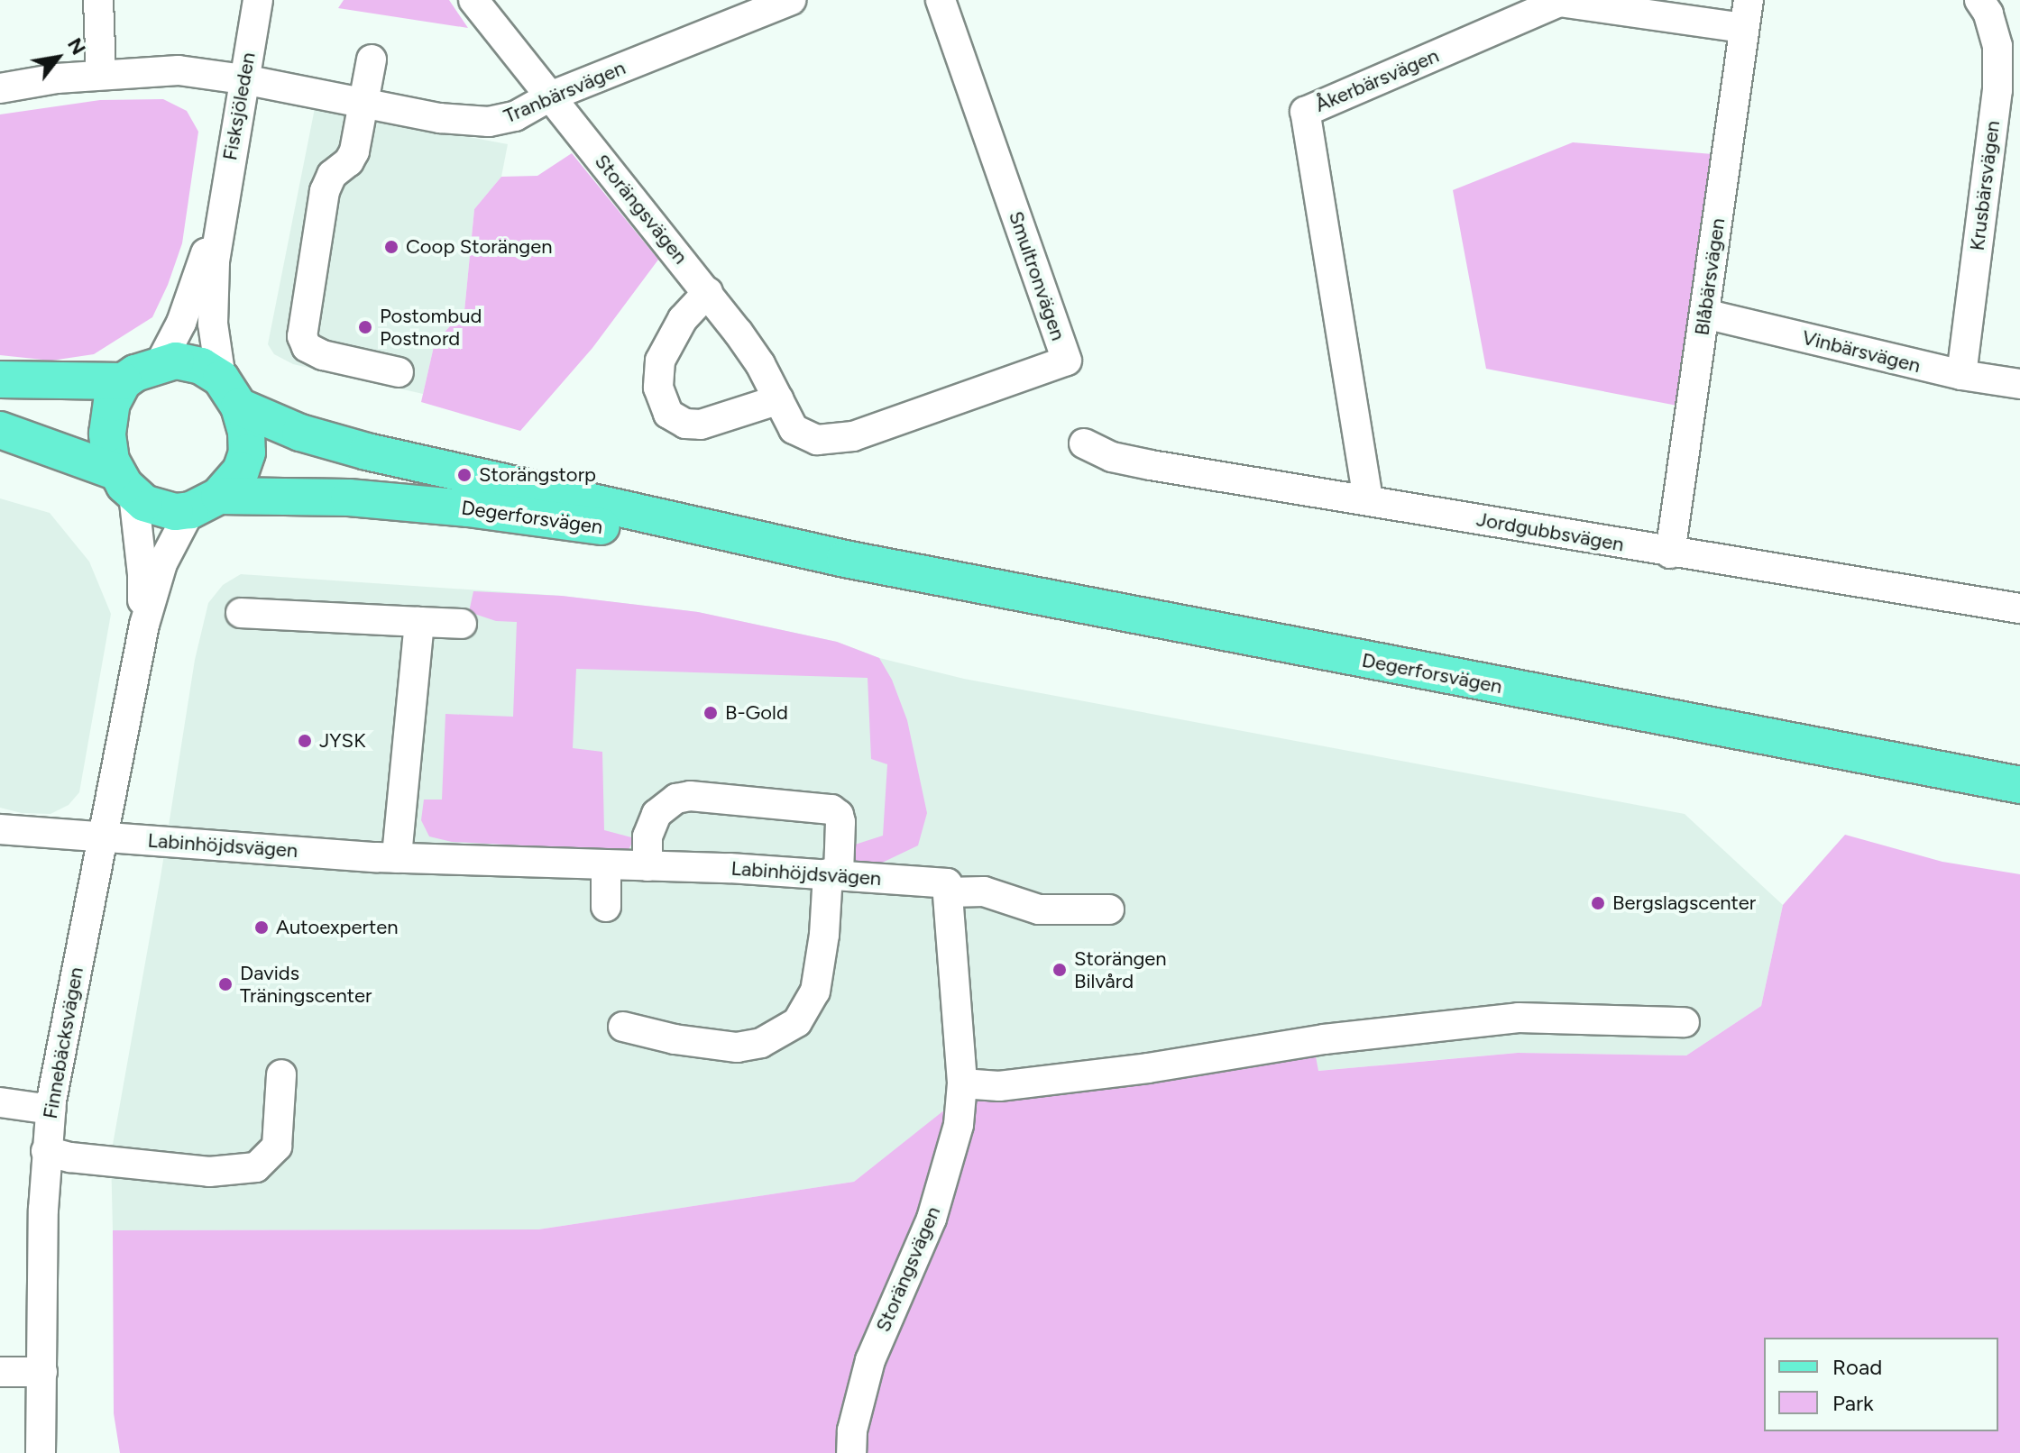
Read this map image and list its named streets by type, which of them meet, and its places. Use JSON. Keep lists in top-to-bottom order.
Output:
{
  "streets": {
    "main road": ["Degerforsvägen"],
    "street": [
      "Åkerbärsvägen",
      "Tranbärsvägen",
      "Fisksjöleden",
      "Krusbärsvägen",
      "Storängsvägen",
      "Smultronvägen",
      "Blåbärsvägen",
      "Vinbärsvägen",
      "Jordgubbsvägen",
      "Labinhöjdsvägen",
      "Finnebäcksvägen"
    ]
  },
  "crossings": [
    ["Åkerbärsvägen", "Blåbärsvägen"],
    ["Åkerbärsvägen", "Jordgubbsvägen"],
    ["Tranbärsvägen", "Fisksjöleden"],
    ["Tranbärsvägen", "Storängsvägen"],
    ["Fisksjöleden", "Degerforsvägen"],
    ["Fisksjöleden", "Finnebäcksvägen"],
    ["Krusbärsvägen", "Vinbärsvägen"],
    ["Storängsvägen", "Smultronvägen"],
    ["Blåbärsvägen", "Vinbärsvägen"],
    ["Blåbärsvägen", "Jordgubbsvägen"],
    ["Degerforsvägen", "Finnebäcksvägen"],
    ["Labinhöjdsvägen", "Finnebäcksvägen"]
  ],
  "places": [
    "Coop Storängen",
    "Postombud Postnord",
    "Storängstorp",
    "B-Gold",
    "JYSK",
    "Bergslagscenter",
    "Autoexperten",
    "Storängen Bilvård",
    "Davids Träningscenter"
  ],
  "legend": ["Road", "Park"],
  "north": "top right"
}
